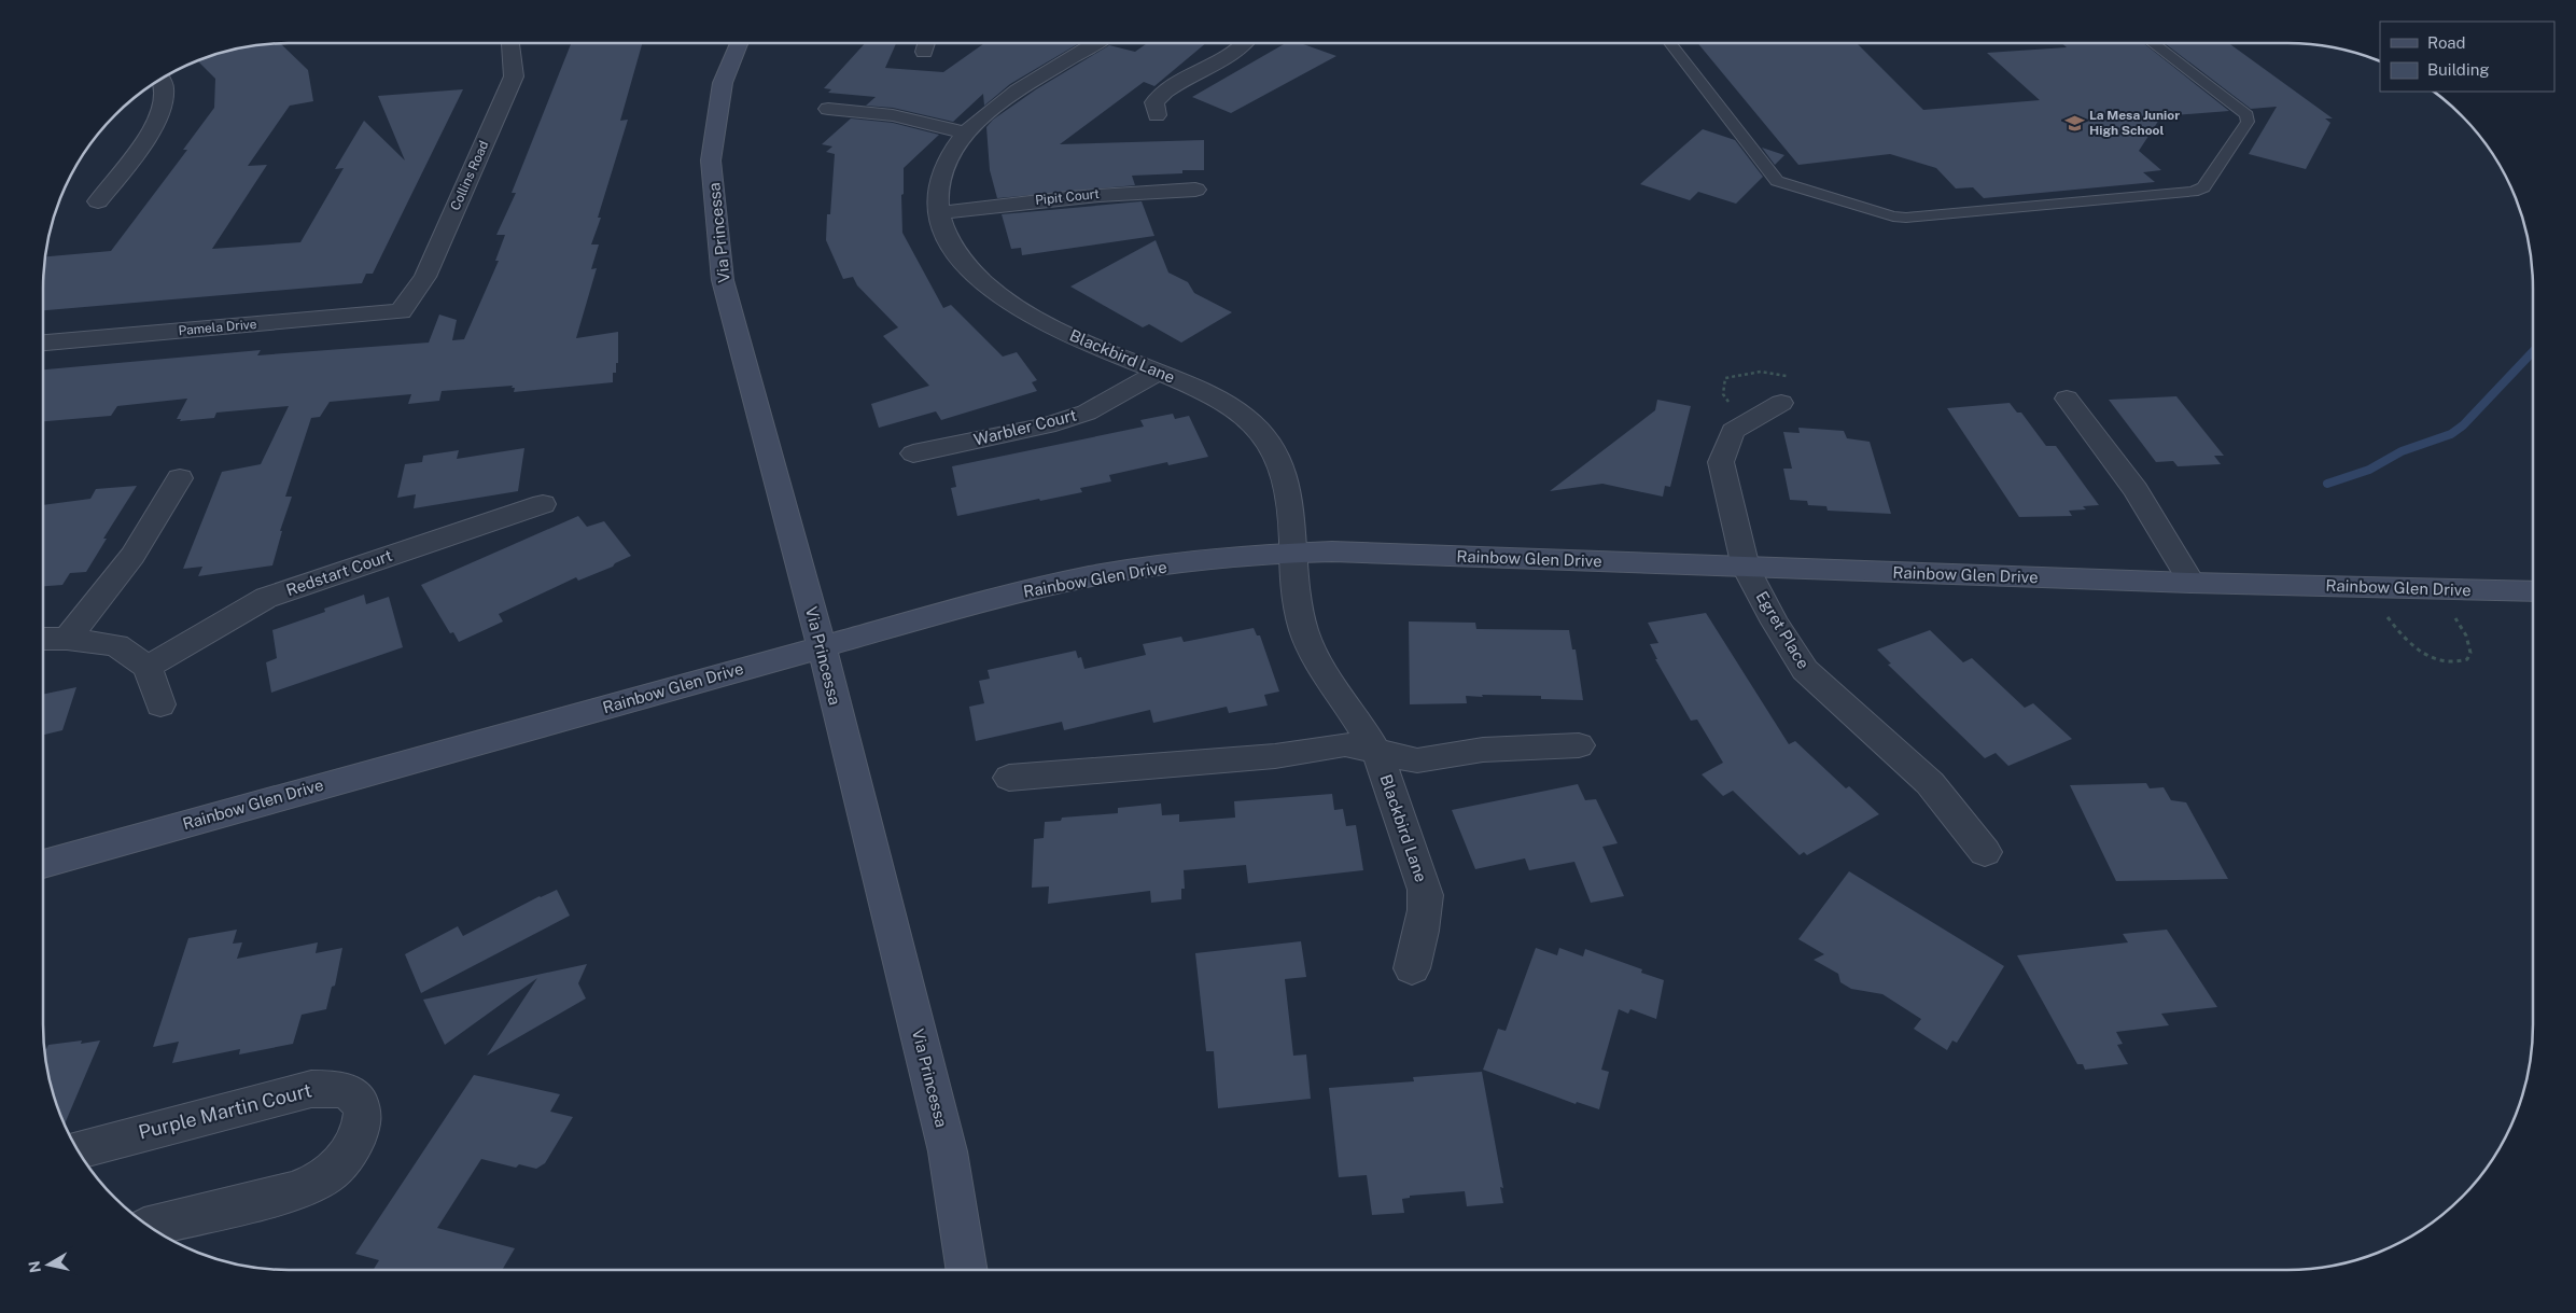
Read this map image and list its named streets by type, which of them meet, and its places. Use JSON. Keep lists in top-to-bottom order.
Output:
{
  "streets": {
    "street": [
      "Collins Road",
      "Pipit Court",
      "Via Princessa",
      "Pamela Drive",
      "Blackbird Lane",
      "Warbler Court",
      "Rainbow Glen Drive",
      "Redstart Court",
      "Egret Place",
      "Purple Martin Court"
    ]
  },
  "crossings": [
    ["Collins Road", "Pamela Drive"],
    ["Pipit Court", "Blackbird Lane"],
    ["Via Princessa", "Rainbow Glen Drive"],
    ["Blackbird Lane", "Warbler Court"],
    ["Blackbird Lane", "Rainbow Glen Drive"],
    ["Rainbow Glen Drive", "Egret Place"]
  ],
  "places": {
    "school or university": ["La Mesa Junior High School"]
  },
  "legend": ["Road", "Building"],
  "north": "left"
}
